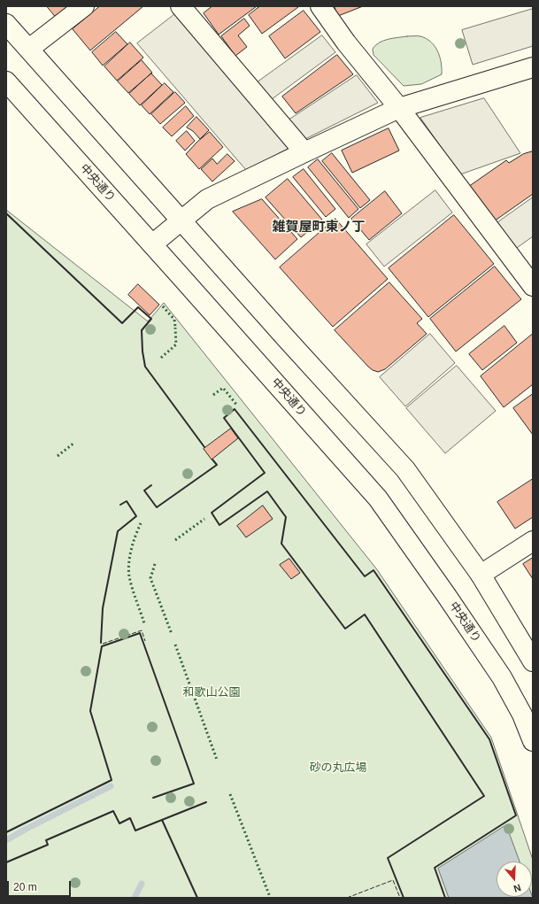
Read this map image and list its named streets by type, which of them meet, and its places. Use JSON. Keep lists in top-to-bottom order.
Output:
{
  "streets": {
    "main road": ["中央通り"]
  },
  "districts": ["雑賀屋町東ノ丁"],
  "parks": ["和歌山公園", "砂の丸広場"],
  "scale_bar": "20 m",
  "north": "bottom"
}
